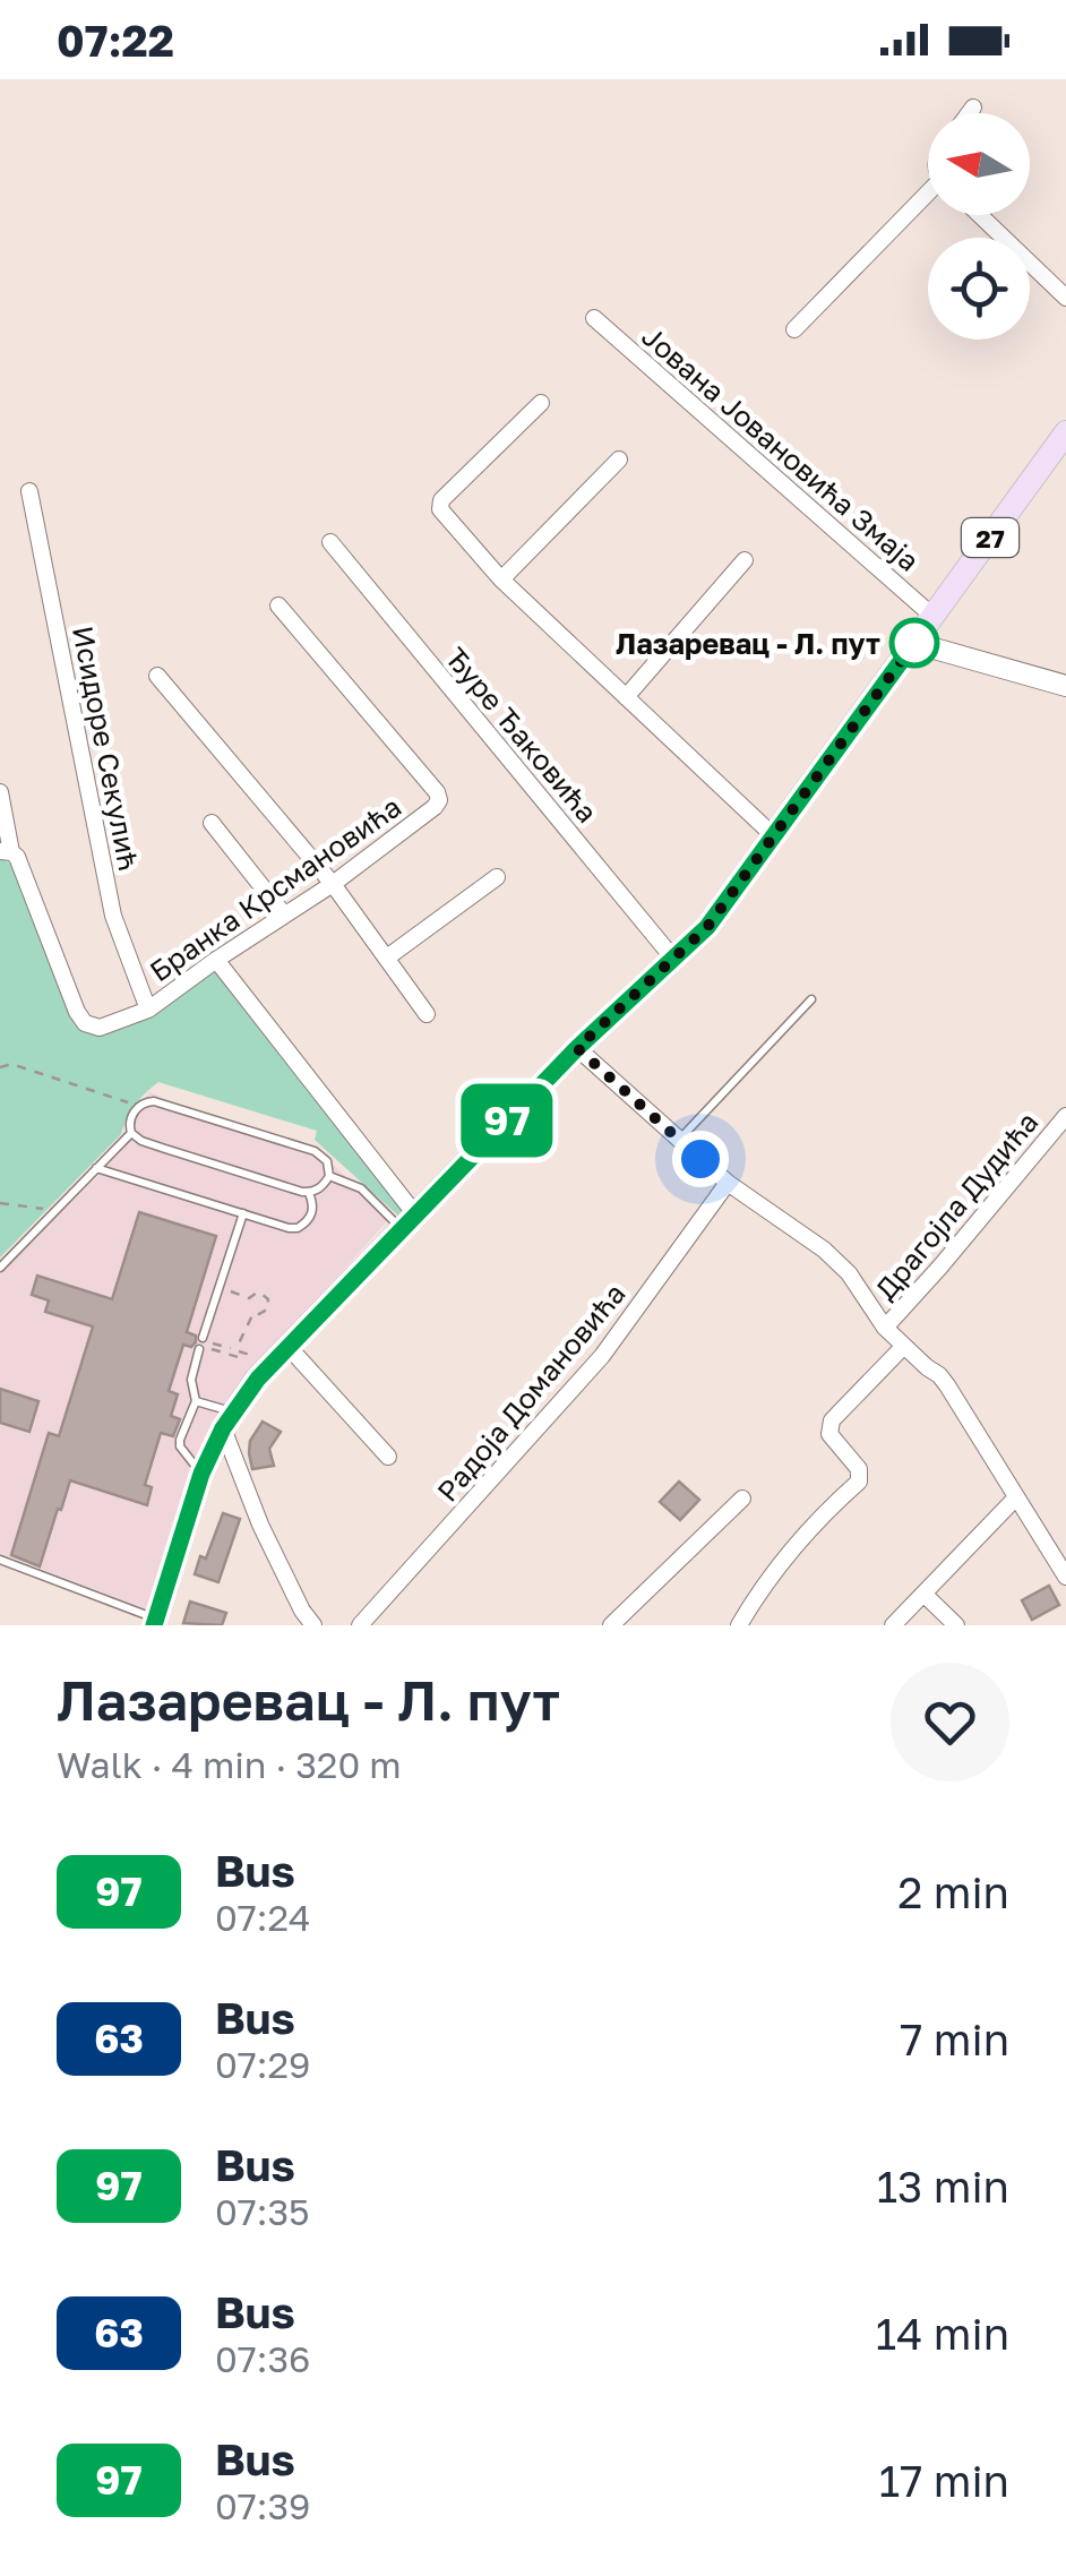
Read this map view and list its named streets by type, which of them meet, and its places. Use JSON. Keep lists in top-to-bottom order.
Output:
{
  "streets": {
    "main road": ["27"],
    "street": [
      "Јована Јовановића Змаја",
      "Ђуре Ђаковића",
      "Исидоре Секулић",
      "Бранка Крсмановића",
      "Драгојла Дудића",
      "Радоја Домановића"
    ]
  },
  "crossings": [
    ["Јована Јовановића Змаја", "27"],
    ["27", "Ђуре Ђаковића"],
    ["Исидоре Секулић", "Бранка Крсмановића"]
  ],
  "places": ["Лазаревац - Л. пут"],
  "lines": ["bus line 97"],
  "north": "left",
  "page": {
    "status": "07:22",
    "on_map": "97",
    "heading": ["Лазаревац - Л. пут", "Walk · 4 min · 320 m"],
    "list": [
      {
        "mark": "97",
        "name": "Bus",
        "note": "07:24",
        "value": "2 min"
      },
      {
        "mark": "63",
        "name": "Bus",
        "note": "07:29",
        "value": "7 min"
      },
      {
        "mark": "97",
        "name": "Bus",
        "note": "07:35",
        "value": "13 min"
      },
      {
        "mark": "63",
        "name": "Bus",
        "note": "07:36",
        "value": "14 min"
      },
      {
        "mark": "97",
        "name": "Bus",
        "note": "07:39",
        "value": "17 min"
      }
    ]
  }
}
